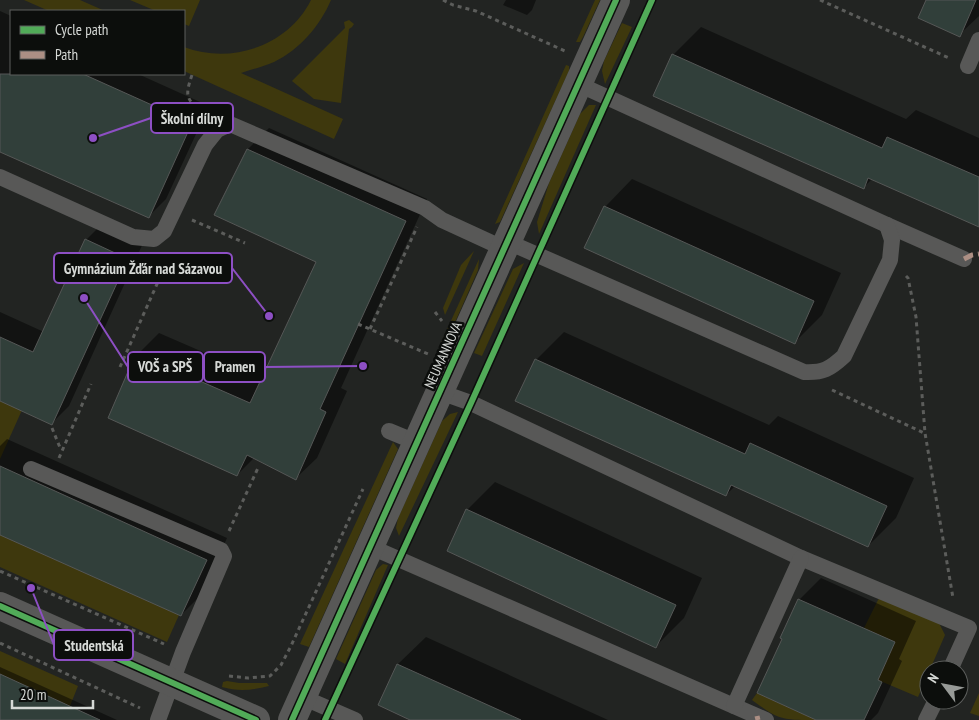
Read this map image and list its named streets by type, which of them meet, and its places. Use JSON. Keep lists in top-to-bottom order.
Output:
{
  "streets": {
    "street": ["NEUMANNOVA"]
  },
  "places": [
    "Školní dílny",
    "VOŠ a SPŠ",
    "Gymnázium Žďár nad Sázavou",
    "Pramen",
    "Studentská"
  ],
  "legend": ["Cycle path", "Path"],
  "scale_bar": "20 m",
  "north": "top left"
}
